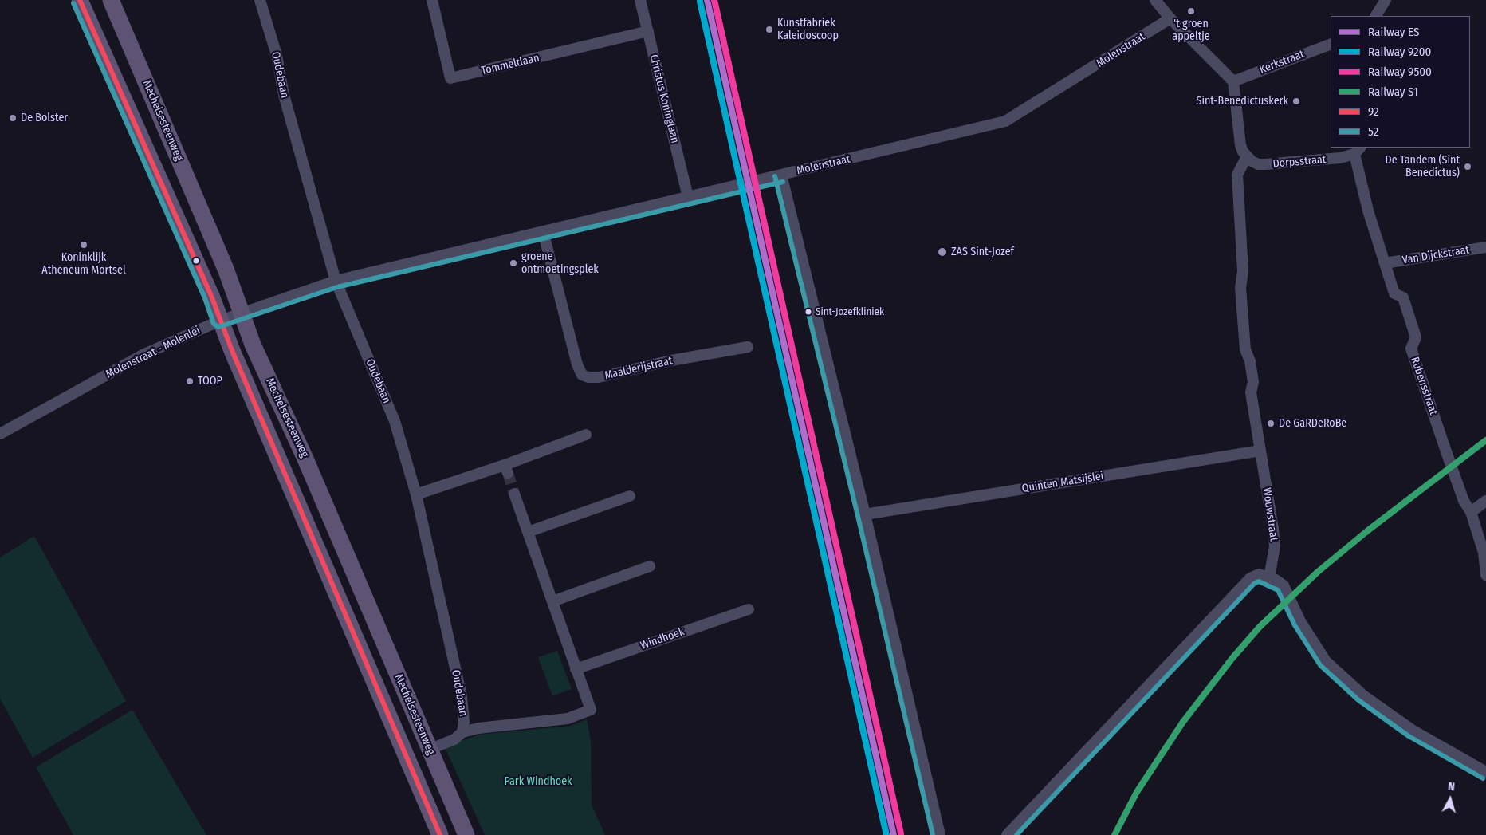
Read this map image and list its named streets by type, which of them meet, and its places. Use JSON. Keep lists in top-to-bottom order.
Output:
{
  "streets": {
    "main road": ["Mechelsesteenweg"],
    "street": [
      "Molenstraat",
      "Kerkstraat",
      "Tommeltlaan",
      "Oudebaan",
      "Christus Koninglaan",
      "Dorpsstraat",
      "Van Dijckstraat",
      "Molenstraat - Molenlei",
      "Maalderijstraat",
      "Rubensstraat",
      "Quinten Matsijslei",
      "Wouwstraat",
      "Windhoek"
    ]
  },
  "crossings": [
    ["Molenstraat", "Oudebaan"],
    ["Molenstraat", "Christus Koninglaan"],
    ["Molenstraat", "Molenstraat - Molenlei"],
    ["Molenstraat", "Maalderijstraat"],
    ["Tommeltlaan", "Christus Koninglaan"],
    ["Oudebaan", "Mechelsesteenweg"],
    ["Oudebaan", "Molenstraat - Molenlei"],
    ["Mechelsesteenweg", "Molenstraat - Molenlei"],
    ["Dorpsstraat", "Rubensstraat"],
    ["Dorpsstraat", "Wouwstraat"],
    ["Van Dijckstraat", "Rubensstraat"],
    ["Quinten Matsijslei", "Wouwstraat"]
  ],
  "parks": ["Park Windhoek"],
  "places": [
    "'t groen appeltje",
    "Kunstfabriek Kaleidoscoop",
    "Sint-Benedictuskerk",
    "De Bolster",
    "De Tandem (Sint Benedictus)",
    "Koninklijk Atheneum Mortsel",
    "ZAS Sint-Jozef",
    "groene ontmoetingsplek",
    "Sint-Jozefkliniek",
    "TOOP",
    "De GaRDeRoBe"
  ],
  "lines": [
    "rail line ES",
    "rail line 9500",
    "transit line 92",
    "rail line 9200",
    "transit line 52",
    "rail line S1"
  ],
  "legend": [
    "Railway ES",
    "Railway 9200",
    "Railway 9500",
    "Railway S1",
    "92",
    "52"
  ],
  "north": "top"
}
